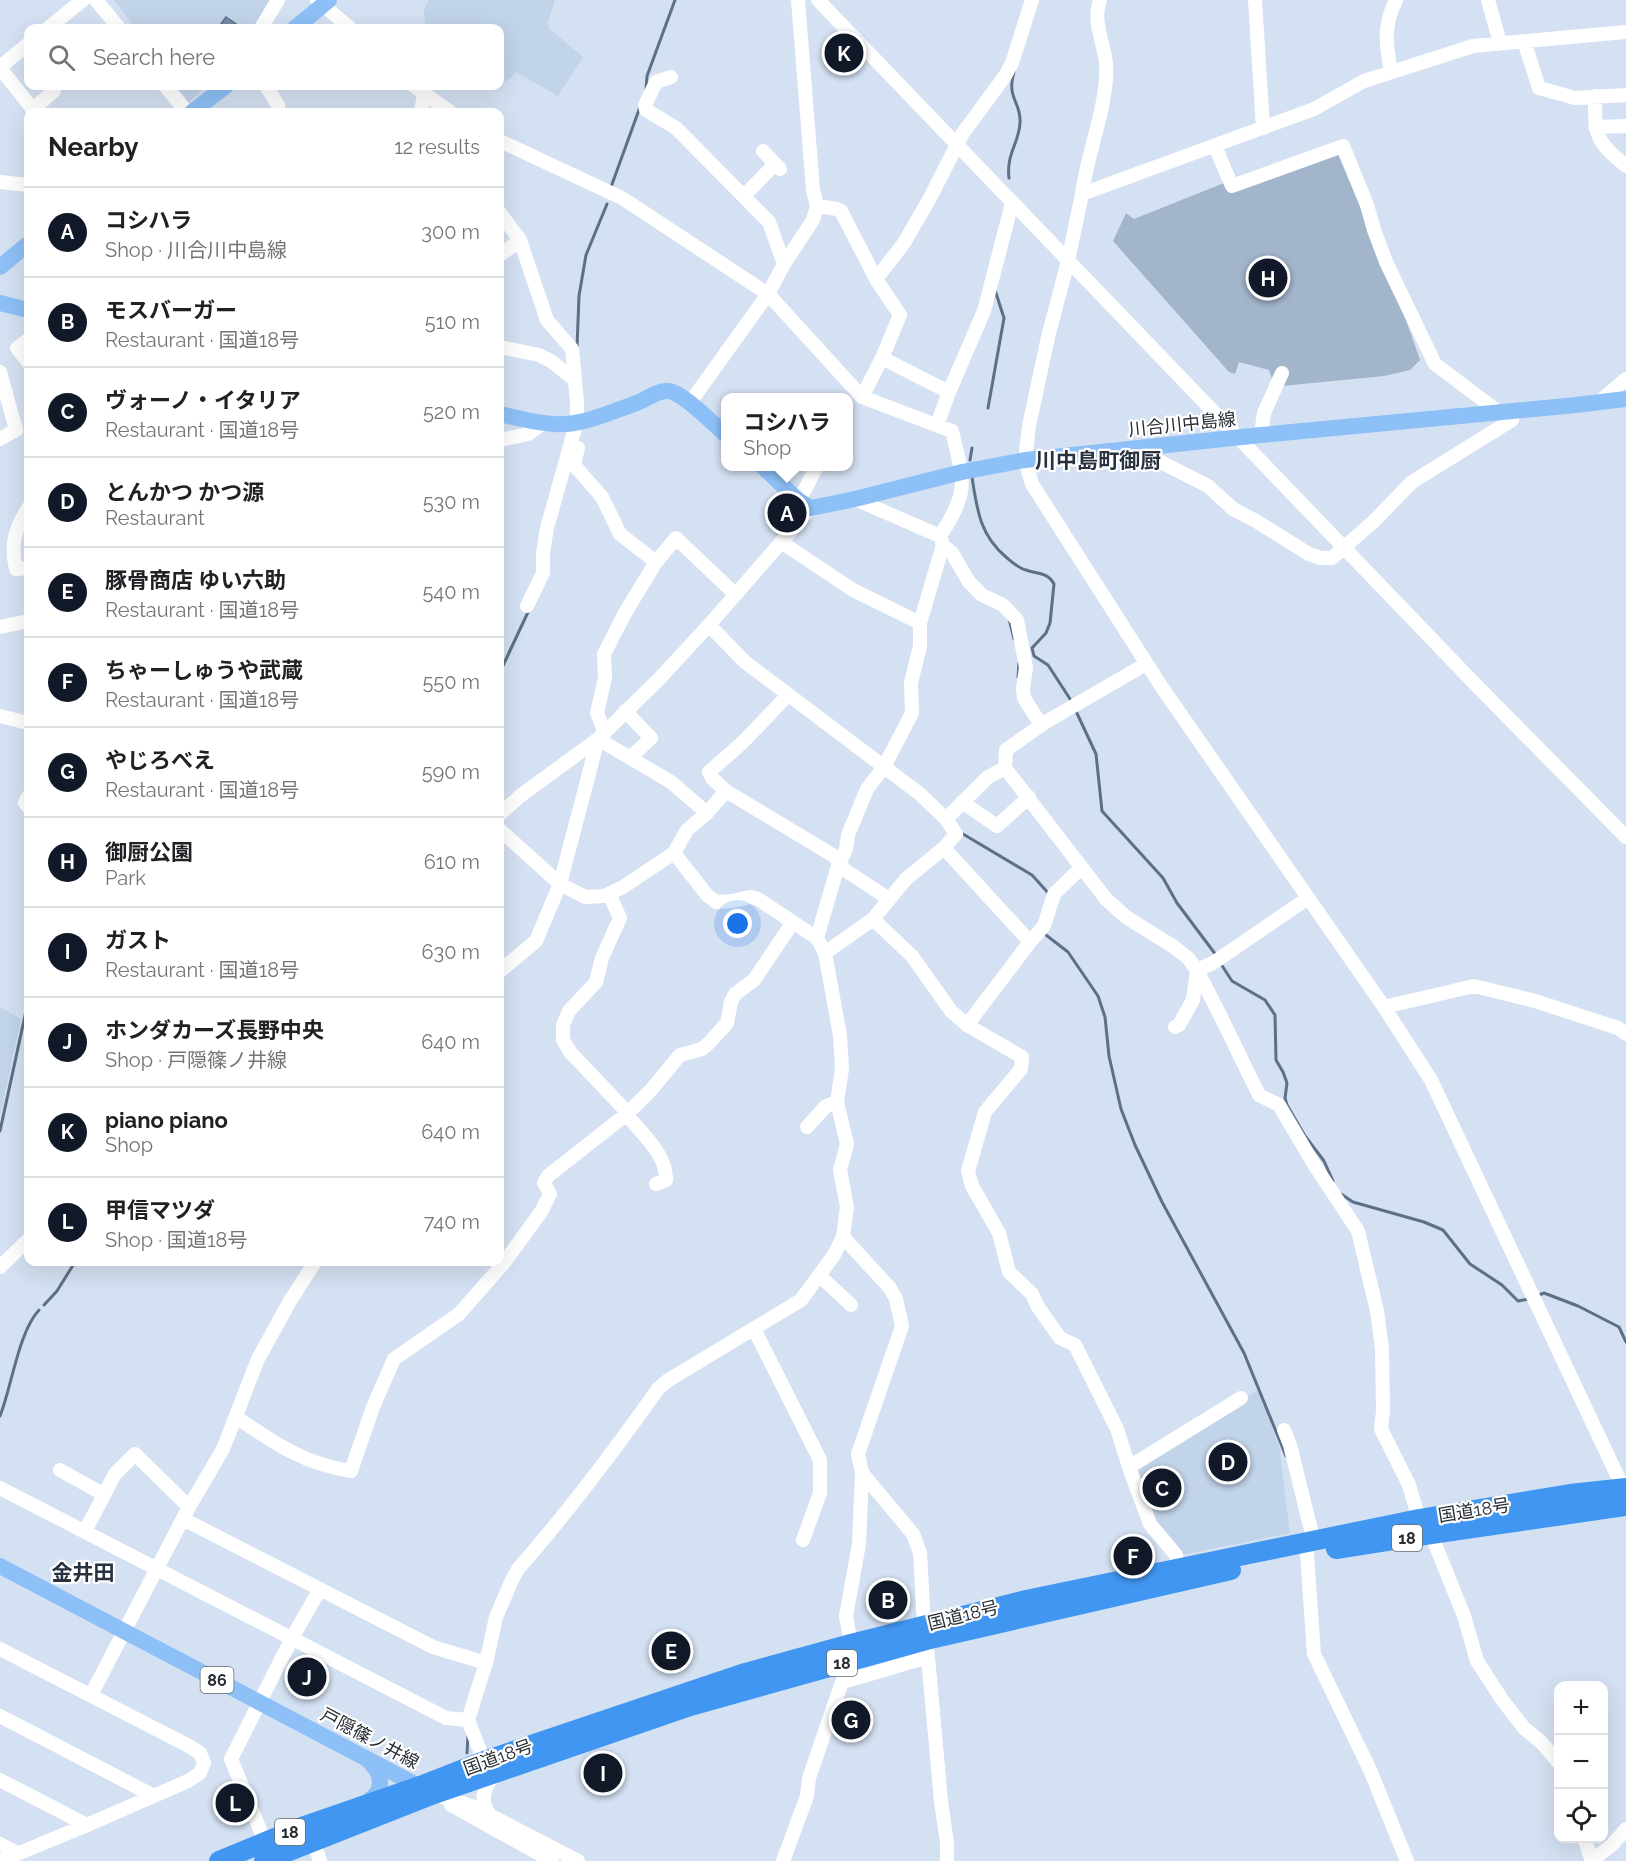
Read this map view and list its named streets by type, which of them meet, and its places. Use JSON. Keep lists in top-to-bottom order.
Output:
{
  "streets": {
    "highway": ["国道18号", "18"],
    "main road": ["川合川中島線", "86", "戸隠篠ノ井線"]
  },
  "crossings": [
    ["国道18号", "戸隠篠ノ井線"]
  ],
  "districts": ["川中島町御厨", "金井田"],
  "page": {
    "search": "Search here",
    "pins": [
      "K",
      "H",
      "A",
      "D",
      "C",
      "F",
      "B",
      "E",
      "J",
      "G",
      "I",
      "L"
    ],
    "heading": ["Nearby", "12 results"],
    "list": [
      {
        "mark": "A",
        "name": "コシハラ",
        "note": "Shop · 川合川中島線",
        "value": "300 m"
      },
      {
        "mark": "B",
        "name": "モスバーガー",
        "note": "Restaurant · 国道18号",
        "value": "510 m"
      },
      {
        "mark": "C",
        "name": "ヴォーノ・イタリア",
        "note": "Restaurant · 国道18号",
        "value": "520 m"
      },
      {
        "mark": "D",
        "name": "とんかつ かつ源",
        "note": "Restaurant",
        "value": "530 m"
      },
      {
        "mark": "E",
        "name": "豚骨商店 ゆい六助",
        "note": "Restaurant · 国道18号",
        "value": "540 m"
      },
      {
        "mark": "F",
        "name": "ちゃーしゅうや武蔵",
        "note": "Restaurant · 国道18号",
        "value": "550 m"
      },
      {
        "mark": "G",
        "name": "やじろべえ",
        "note": "Restaurant · 国道18号",
        "value": "590 m"
      },
      {
        "mark": "H",
        "name": "御厨公園",
        "note": "Park",
        "value": "610 m"
      },
      {
        "mark": "I",
        "name": "ガスト",
        "note": "Restaurant · 国道18号",
        "value": "630 m"
      },
      {
        "mark": "J",
        "name": "ホンダカーズ長野中央",
        "note": "Shop · 戸隠篠ノ井線",
        "value": "640 m"
      },
      {
        "mark": "K",
        "name": "piano piano",
        "note": "Shop",
        "value": "640 m"
      },
      {
        "mark": "L",
        "name": "甲信マツダ",
        "note": "Shop · 国道18号",
        "value": "740 m"
      }
    ],
    "popup": ["コシハラ", "Shop"],
    "map_buttons": ["+", "−"]
  }
}
